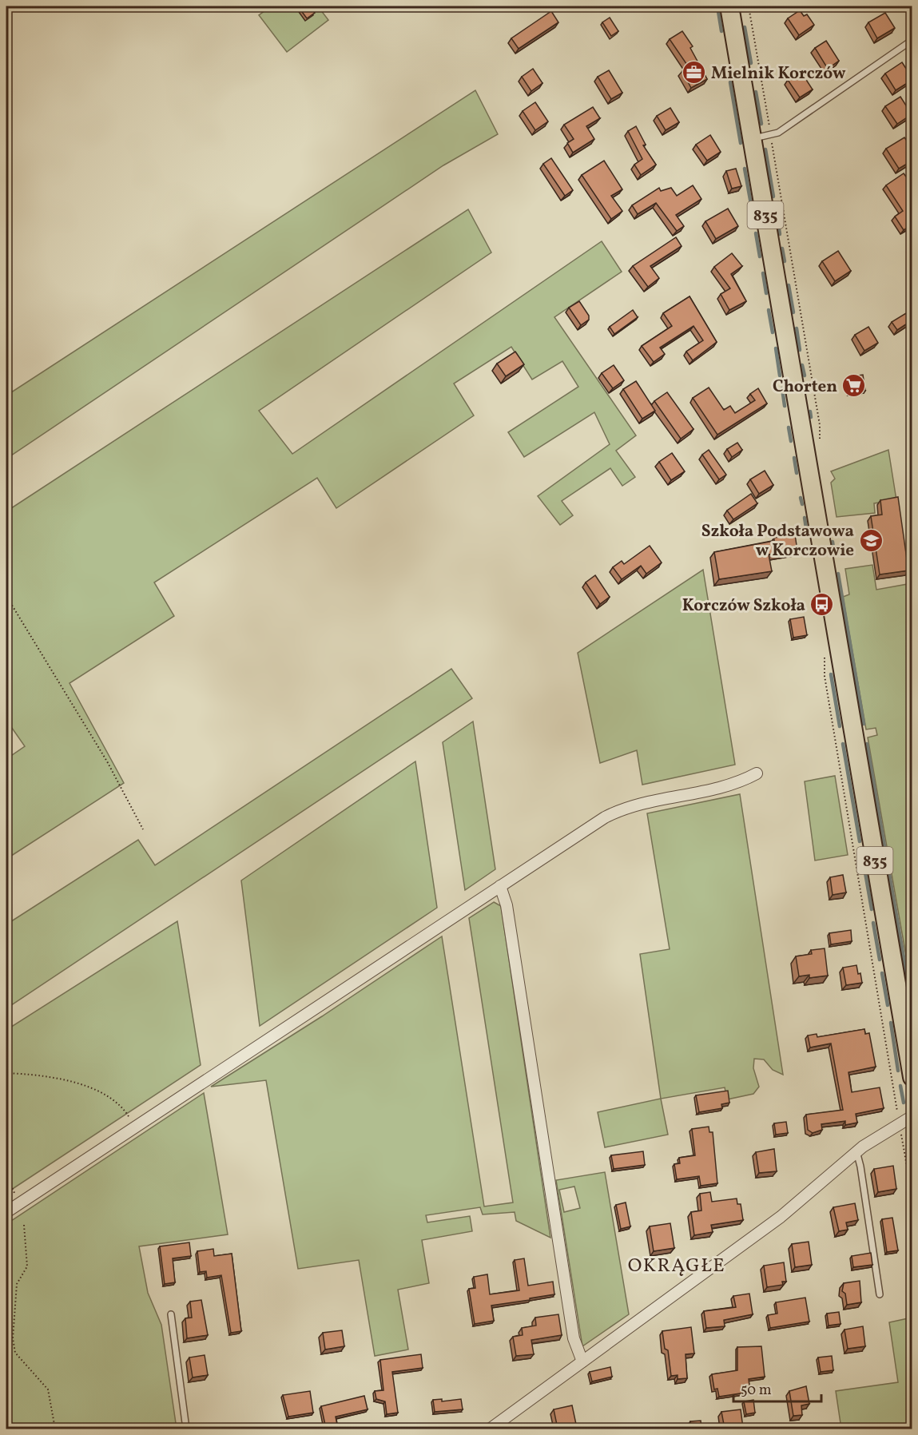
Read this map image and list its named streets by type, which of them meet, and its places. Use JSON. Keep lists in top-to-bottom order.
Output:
{
  "streets": {
    "main road": ["835"]
  },
  "districts": ["OKRĄGŁE"],
  "places": {
    "office": ["Mielnik Korczów"],
    "supermarket": ["Chorten"],
    "school or university": ["Szkoła Podstawowa w Korczowie"],
    "bus stop": ["Korczów Szkoła"]
  },
  "scale_bar": "50 m"
}
